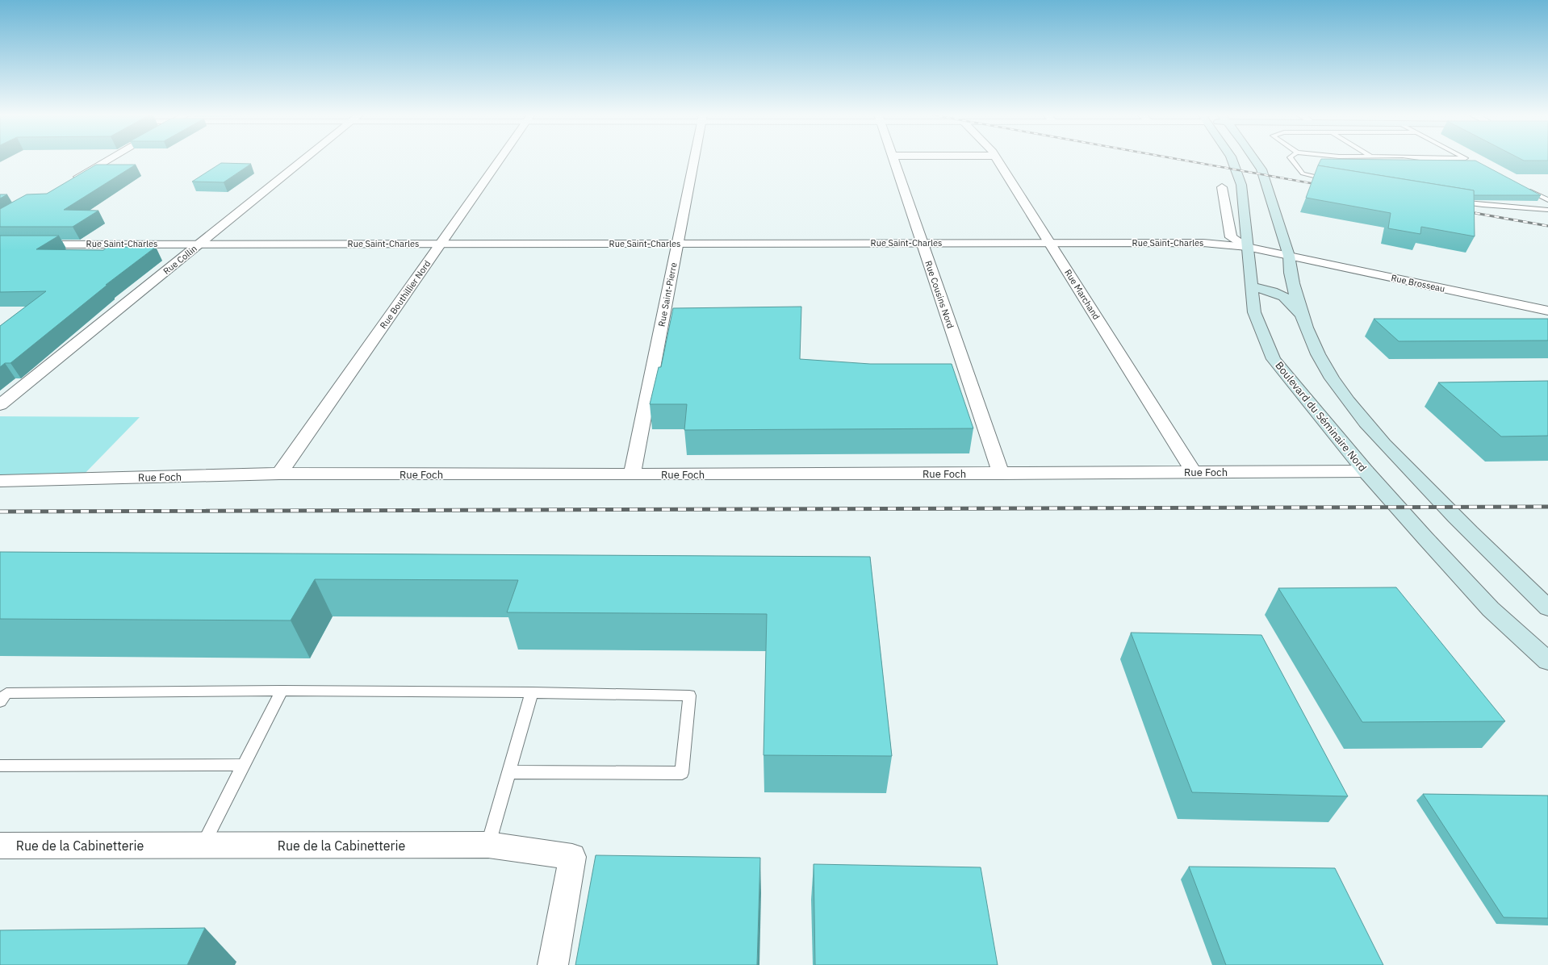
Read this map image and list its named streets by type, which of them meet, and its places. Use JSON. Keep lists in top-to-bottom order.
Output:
{
  "streets": {
    "main road": ["Boulevard du Séminaire Nord"],
    "street": [
      "Rue Saint-Charles",
      "Rue Collin",
      "Rue Brosseau",
      "Rue Bouthillier Nord",
      "Rue Saint-Pierre",
      "Rue Cousins Nord",
      "Rue Marchand",
      "Rue Foch",
      "Rue de la Cabinetterie"
    ]
  },
  "crossings": [
    ["Rue Saint-Charles", "Rue Collin"],
    ["Rue Saint-Charles", "Rue Brosseau"],
    ["Rue Saint-Charles", "Rue Bouthillier Nord"],
    ["Rue Saint-Charles", "Rue Saint-Pierre"],
    ["Rue Saint-Charles", "Rue Cousins Nord"],
    ["Rue Saint-Charles", "Rue Marchand"],
    ["Rue Saint-Charles", "Boulevard du Séminaire Nord"],
    ["Rue Bouthillier Nord", "Rue Foch"],
    ["Rue Saint-Pierre", "Rue Foch"],
    ["Rue Cousins Nord", "Rue Foch"],
    ["Rue Marchand", "Rue Foch"],
    ["Boulevard du Séminaire Nord", "Rue Foch"]
  ]
}
